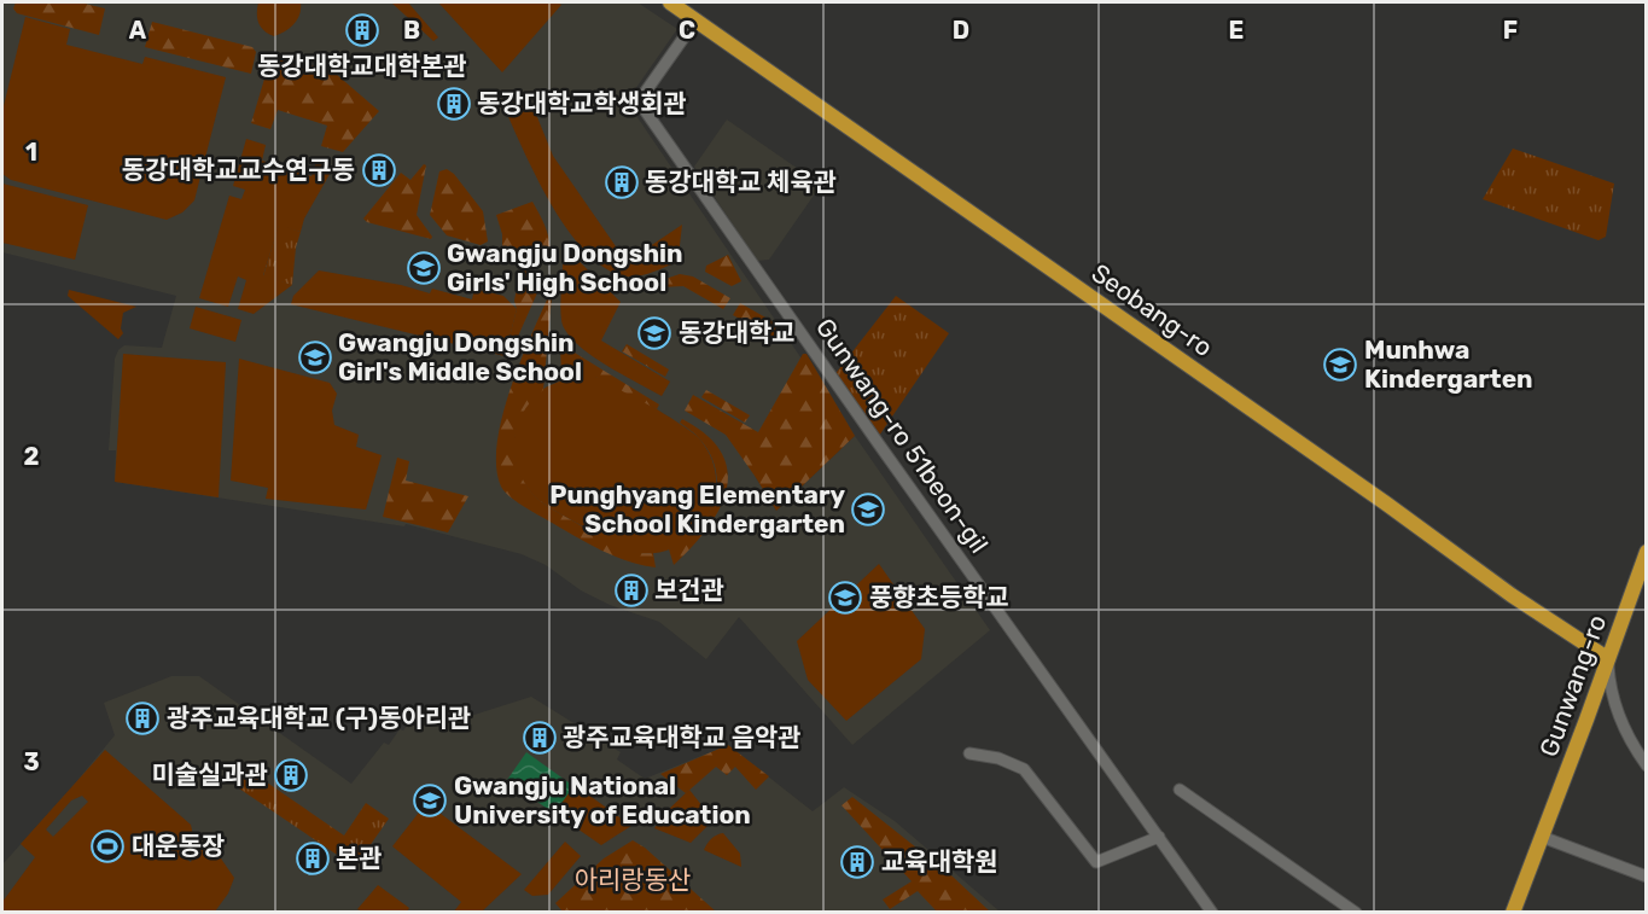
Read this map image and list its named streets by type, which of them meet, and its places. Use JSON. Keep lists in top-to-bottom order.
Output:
{
  "streets": {
    "main road": ["Seobang-ro", "Gunwang-ro"],
    "street": ["Gunwang-ro 51beon-gil"]
  },
  "crossings": [
    ["Seobang-ro", "Gunwang-ro 51beon-gil"],
    ["Seobang-ro", "Gunwang-ro"]
  ],
  "parks": ["아리랑동산"],
  "places": {
    "building": [
      "동강대학교대학본관",
      "동강대학교학생회관",
      "동강대학교교수연구동",
      "동강대학교 체육관",
      "보건관",
      "광주교육대학교 (구)동아리관",
      "광주교육대학교 음악관",
      "미술실과관",
      "본관",
      "교육대학원"
    ],
    "school or university": [
      "Gwangju Dongshin Girls' High School",
      "동강대학교",
      "Gwangju Dongshin Girl's Middle School",
      "Munhwa Kindergarten",
      "Punghyang Elementary School Kindergarten",
      "풍향초등학교",
      "Gwangju National University of Education"
    ],
    "sports": ["대운동장"]
  },
  "grid": {
    "columns": [
      "A",
      "B",
      "C",
      "D",
      "E",
      "F"
    ],
    "rows": ["1", "2", "3"]
  }
}
